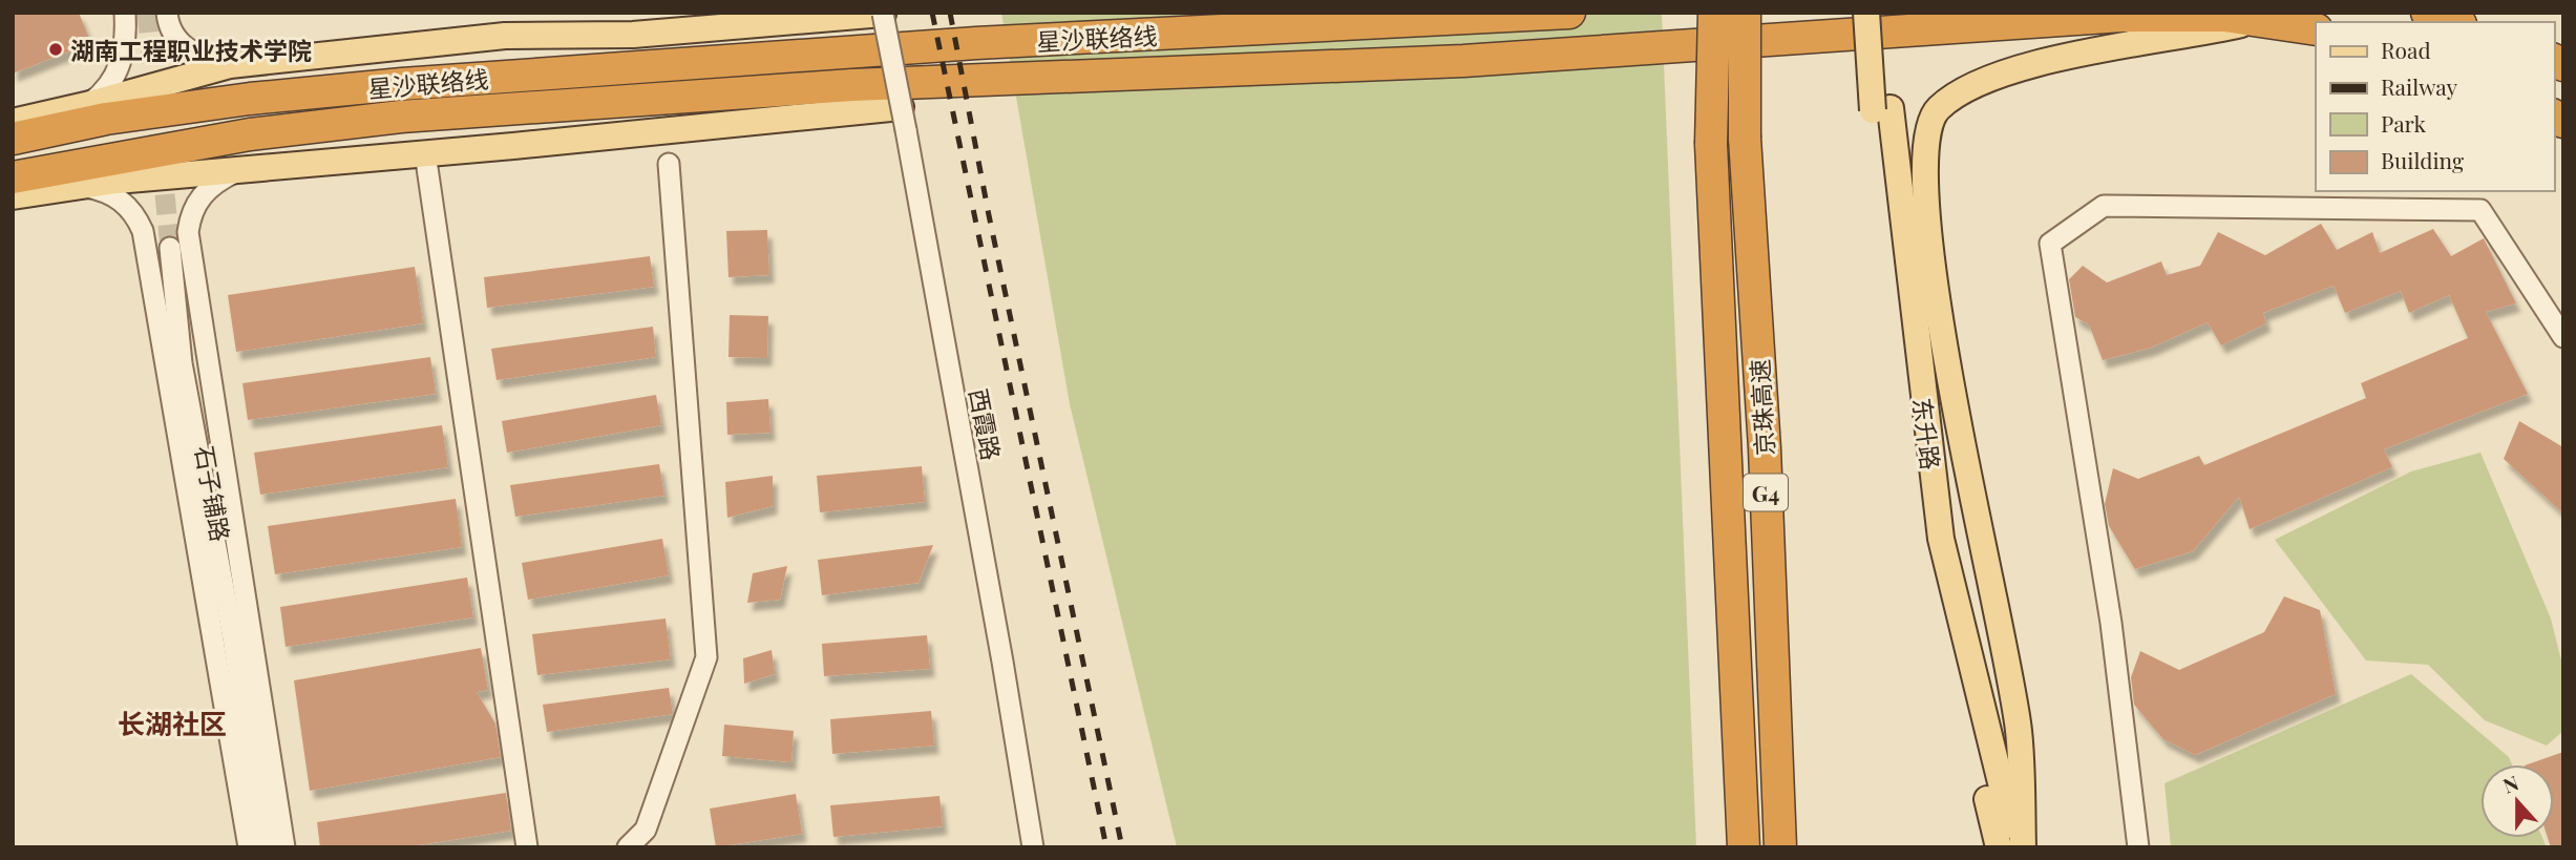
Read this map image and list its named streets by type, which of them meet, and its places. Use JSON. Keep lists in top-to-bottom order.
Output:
{
  "streets": {
    "highway": ["星沙联络线", "京珠高速", "G4"],
    "main road": ["东升路"],
    "street": ["西霞路", "石子铺路"]
  },
  "districts": ["长湖社区"],
  "places": ["湖南工程职业技术学院"],
  "legend": [
    "Road",
    "Railway",
    "Park",
    "Building"
  ],
  "north": "top"
}
